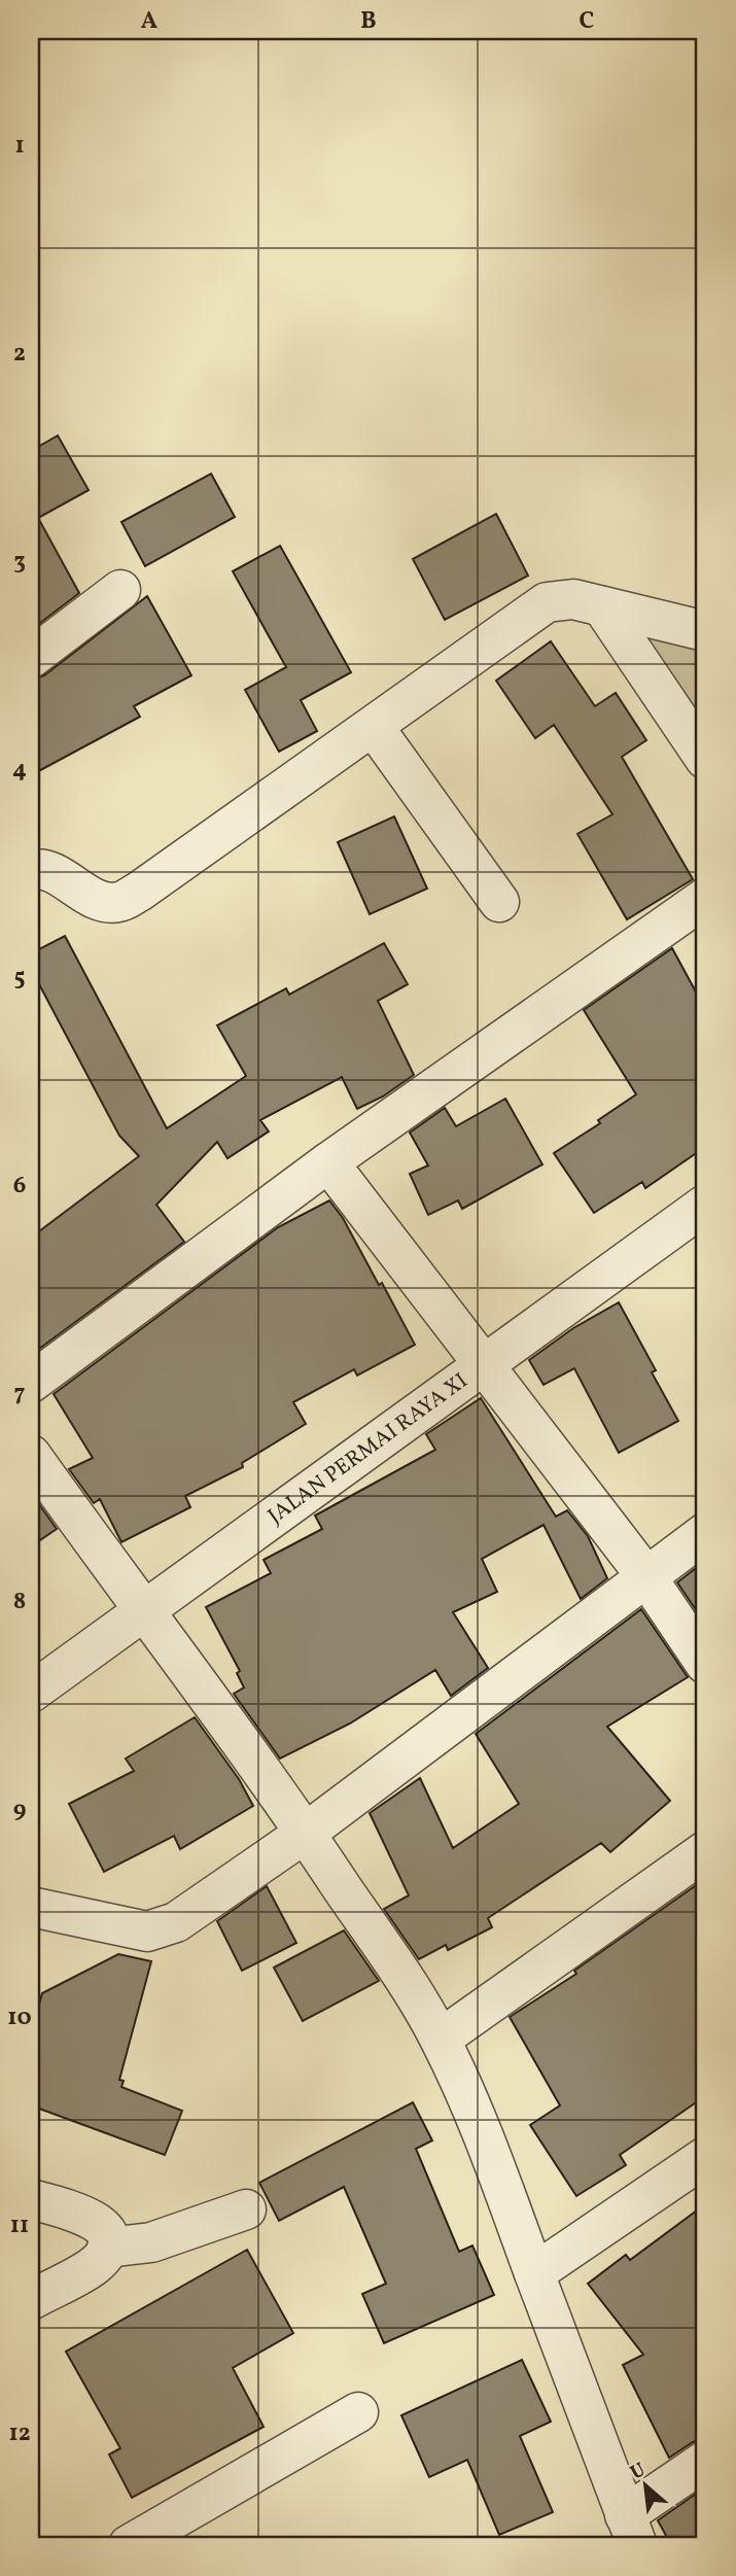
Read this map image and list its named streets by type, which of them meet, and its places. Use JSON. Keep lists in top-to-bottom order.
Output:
{
  "streets": {
    "street": ["JALAN PERMAI RAYA XI"]
  },
  "north": "top left",
  "grid": {
    "columns": ["A", "B", "C"],
    "rows": [
      "1",
      "2",
      "3",
      "4",
      "5",
      "6",
      "7",
      "8",
      "9",
      "10",
      "11",
      "12"
    ]
  }
}
